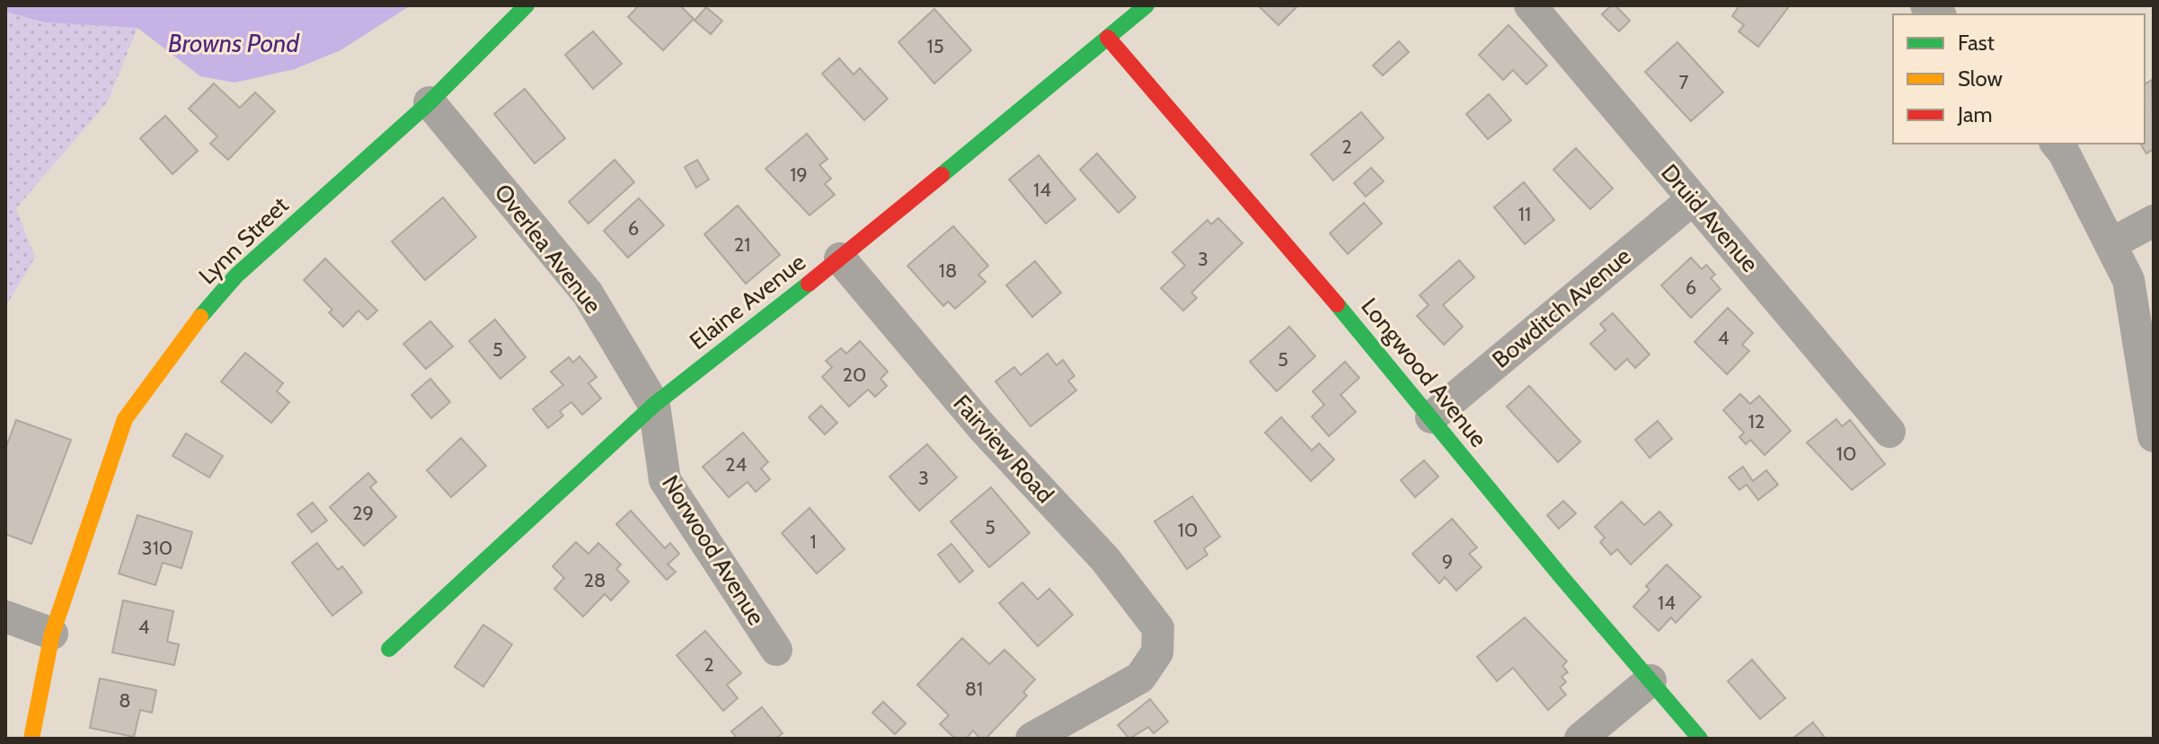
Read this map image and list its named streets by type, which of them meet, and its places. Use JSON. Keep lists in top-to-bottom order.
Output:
{
  "streets": {
    "street": [
      "Druid Avenue",
      "Lynn Street",
      "Overlea Avenue",
      "Elaine Avenue",
      "Bowditch Avenue",
      "Longwood Avenue",
      "Fairview Road",
      "Norwood Avenue"
    ]
  },
  "crossings": [
    ["Druid Avenue", "Bowditch Avenue"],
    ["Lynn Street", "Overlea Avenue"],
    ["Overlea Avenue", "Elaine Avenue"],
    ["Overlea Avenue", "Norwood Avenue"],
    ["Elaine Avenue", "Longwood Avenue"],
    ["Elaine Avenue", "Fairview Road"],
    ["Elaine Avenue", "Norwood Avenue"],
    ["Bowditch Avenue", "Longwood Avenue"]
  ],
  "water": ["Browns Pond"],
  "house_numbers": [
    "15",
    "7",
    "2",
    "19",
    "14",
    "11",
    "6",
    "21",
    "3",
    "18",
    "6",
    "4",
    "5",
    "5",
    "20",
    "12",
    "10",
    "24",
    "3",
    "29",
    "5",
    "10",
    "1",
    "310",
    "9",
    "28",
    "14",
    "4",
    "2",
    "81",
    "8"
  ],
  "legend": ["Fast", "Slow", "Jam"]
}
